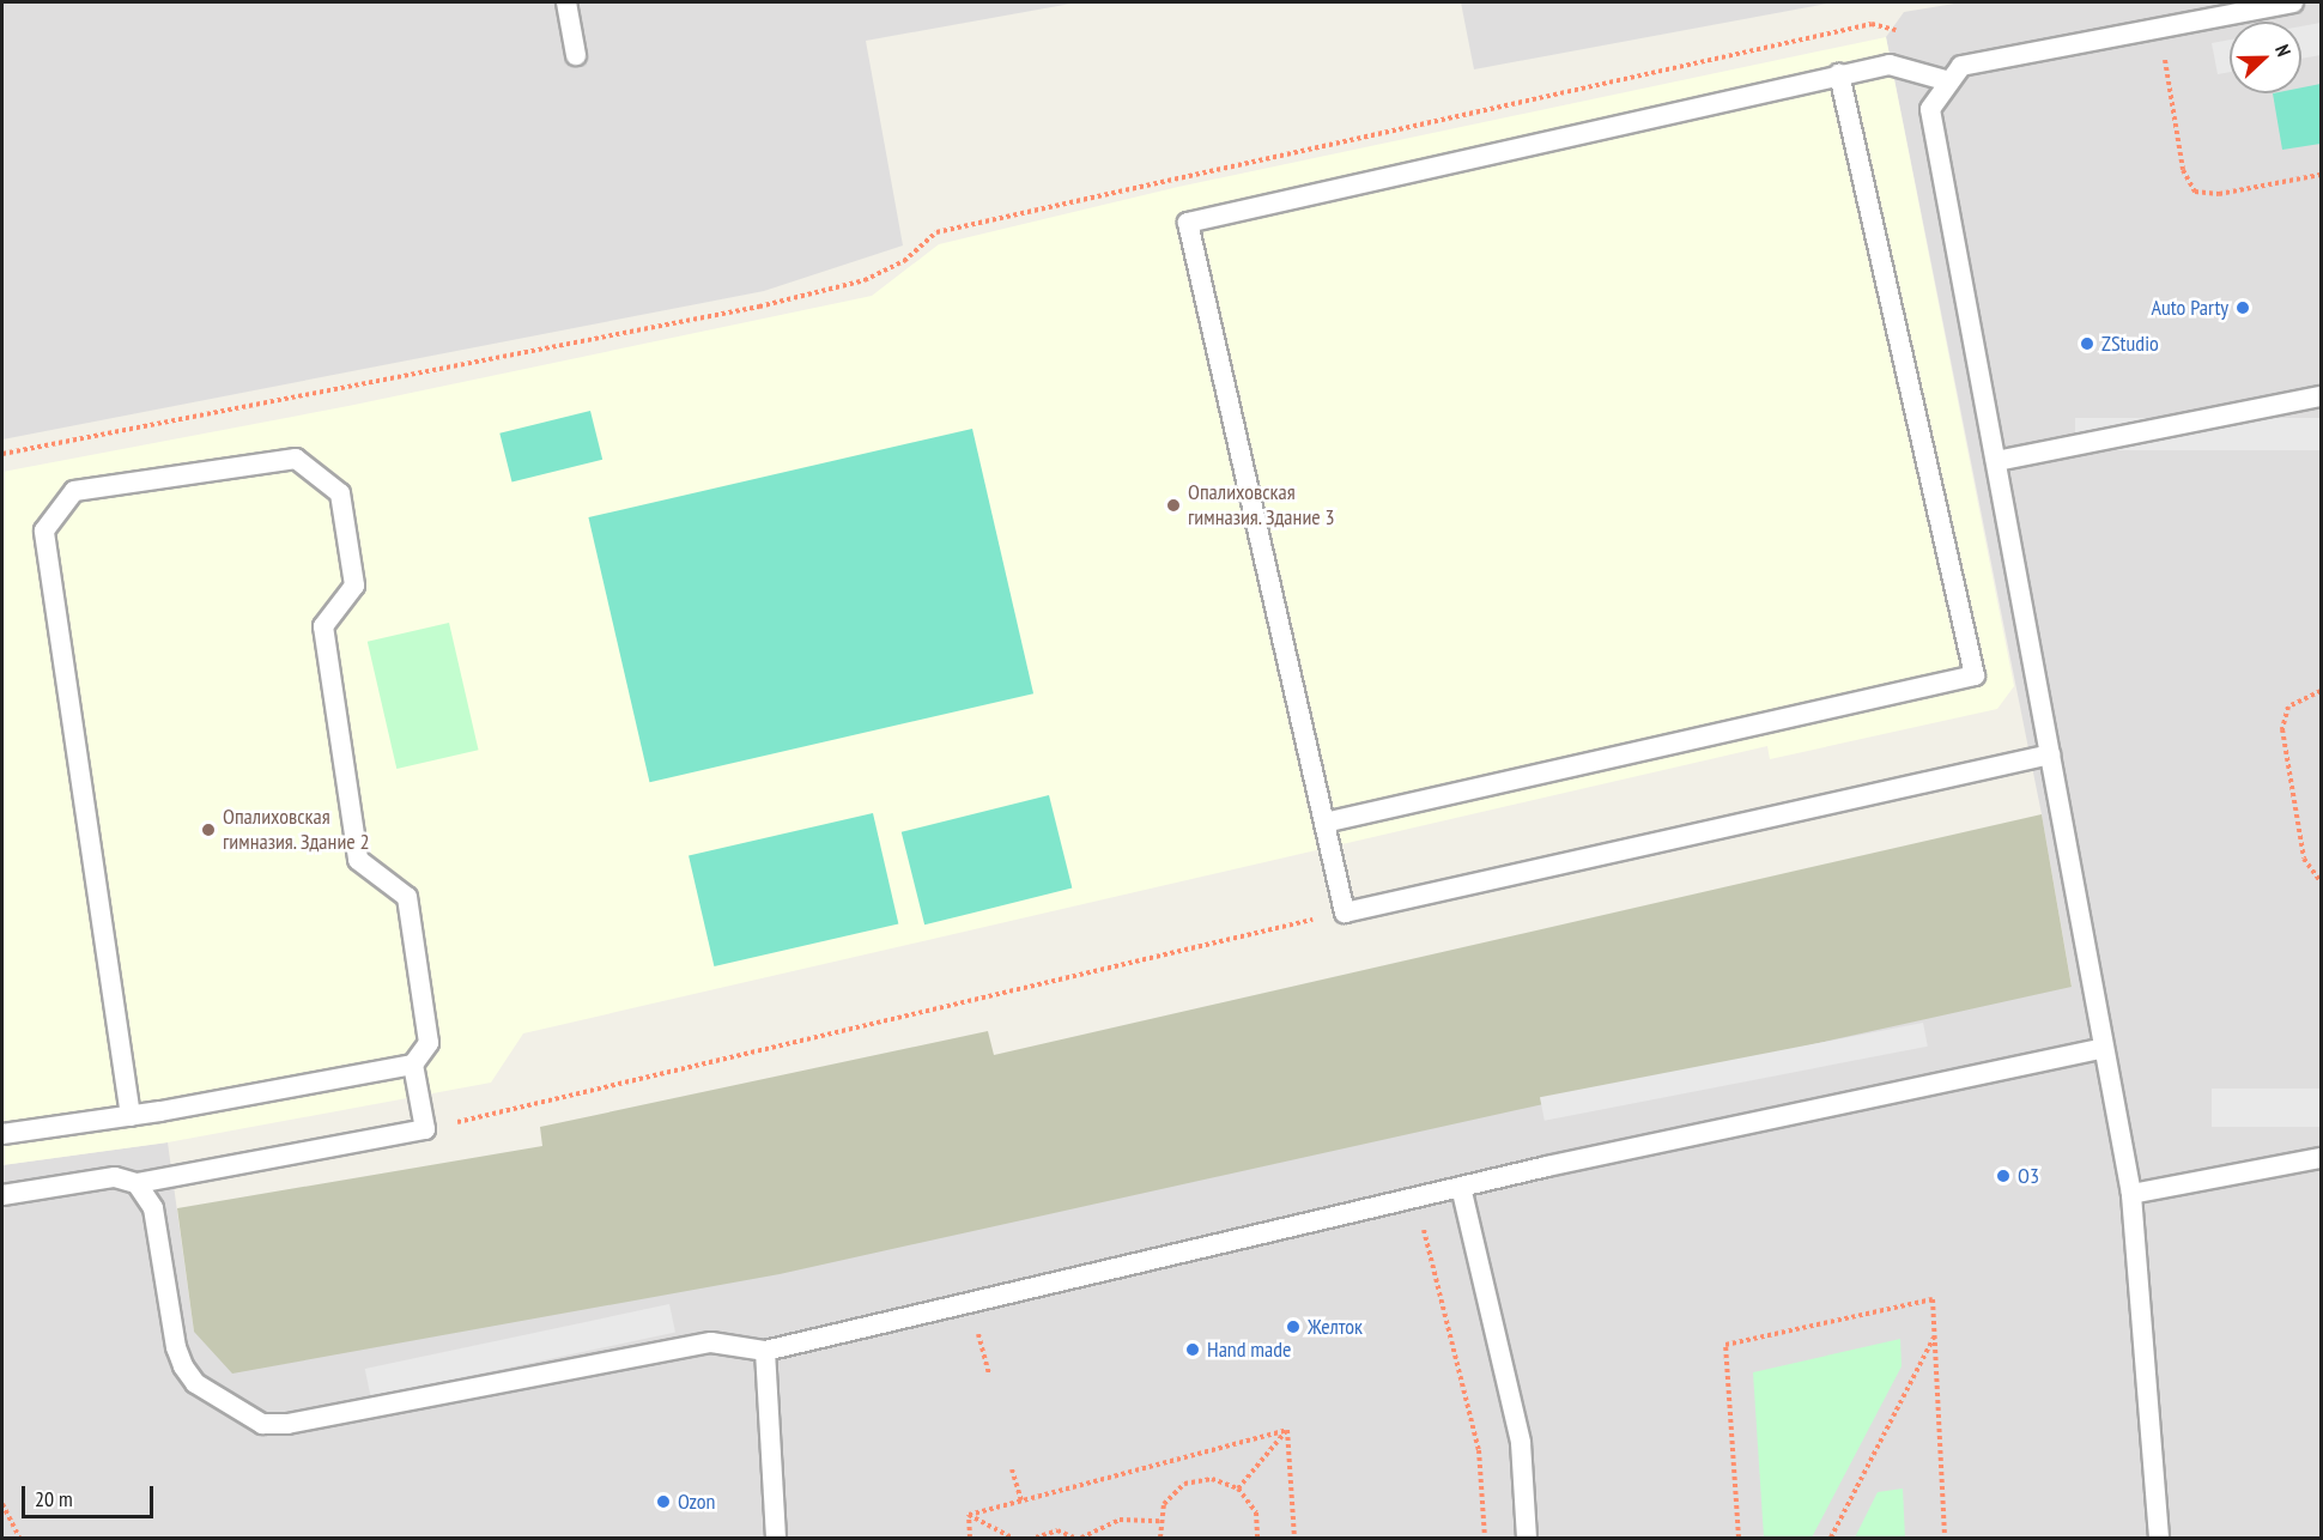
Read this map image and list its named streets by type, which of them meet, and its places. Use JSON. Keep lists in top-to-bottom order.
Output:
{
  "places": [
    "Auto Party",
    "ZStudio",
    "Опалиховская гимназия. Здание 3",
    "Опалиховская гимназия. Здание 2",
    "О3",
    "Желток",
    "Hand made",
    "Ozon"
  ],
  "scale_bar": "20 m",
  "north": "right"
}
